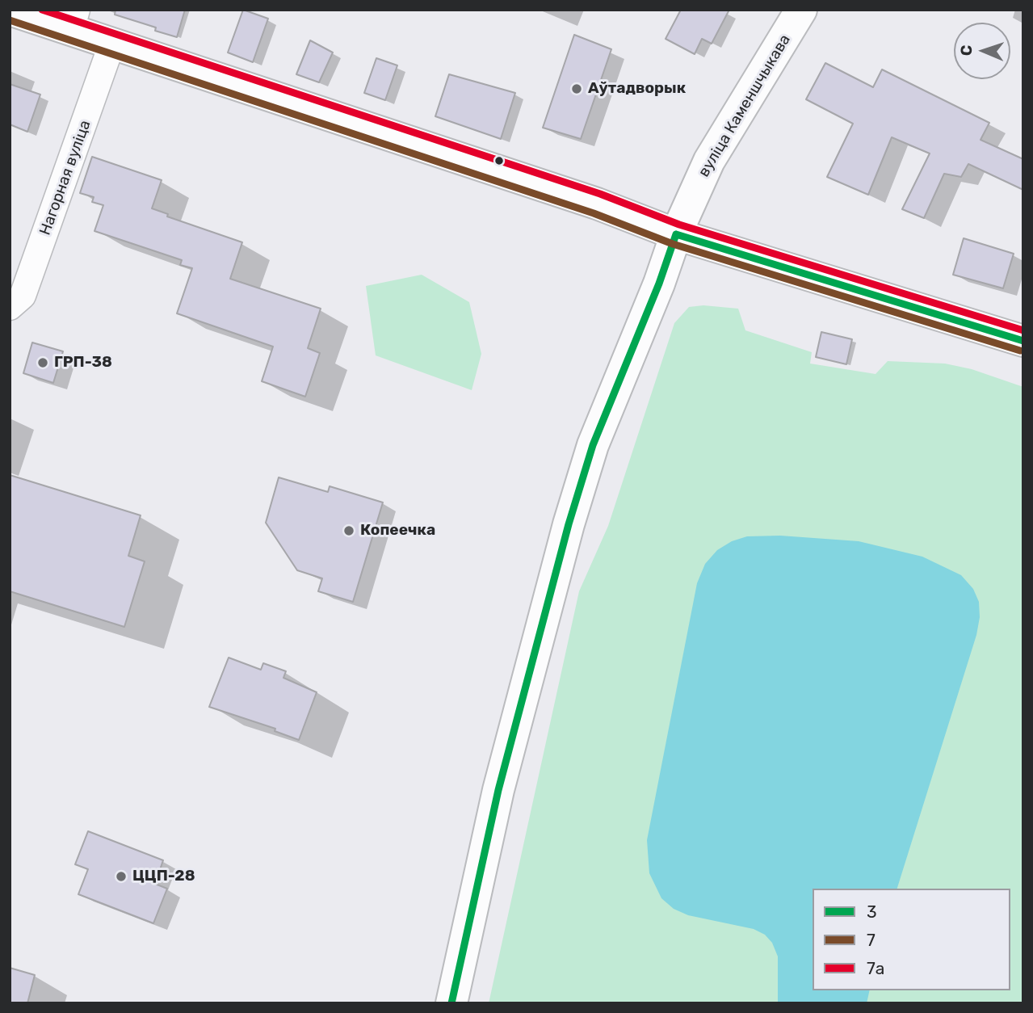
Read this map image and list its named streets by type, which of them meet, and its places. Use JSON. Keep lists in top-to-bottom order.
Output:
{
  "streets": {
    "main road": ["вуліца Каменшчыкава"],
    "street": ["Нагорная вуліца"]
  },
  "places": [
    "Аўтадворык",
    "ГРП-38",
    "Копеечка",
    "ЦЦП-28"
  ],
  "lines": ["transit line 7а", "transit line 7", "transit line 3"],
  "legend": ["3", "7", "7а"],
  "north": "left"
}
